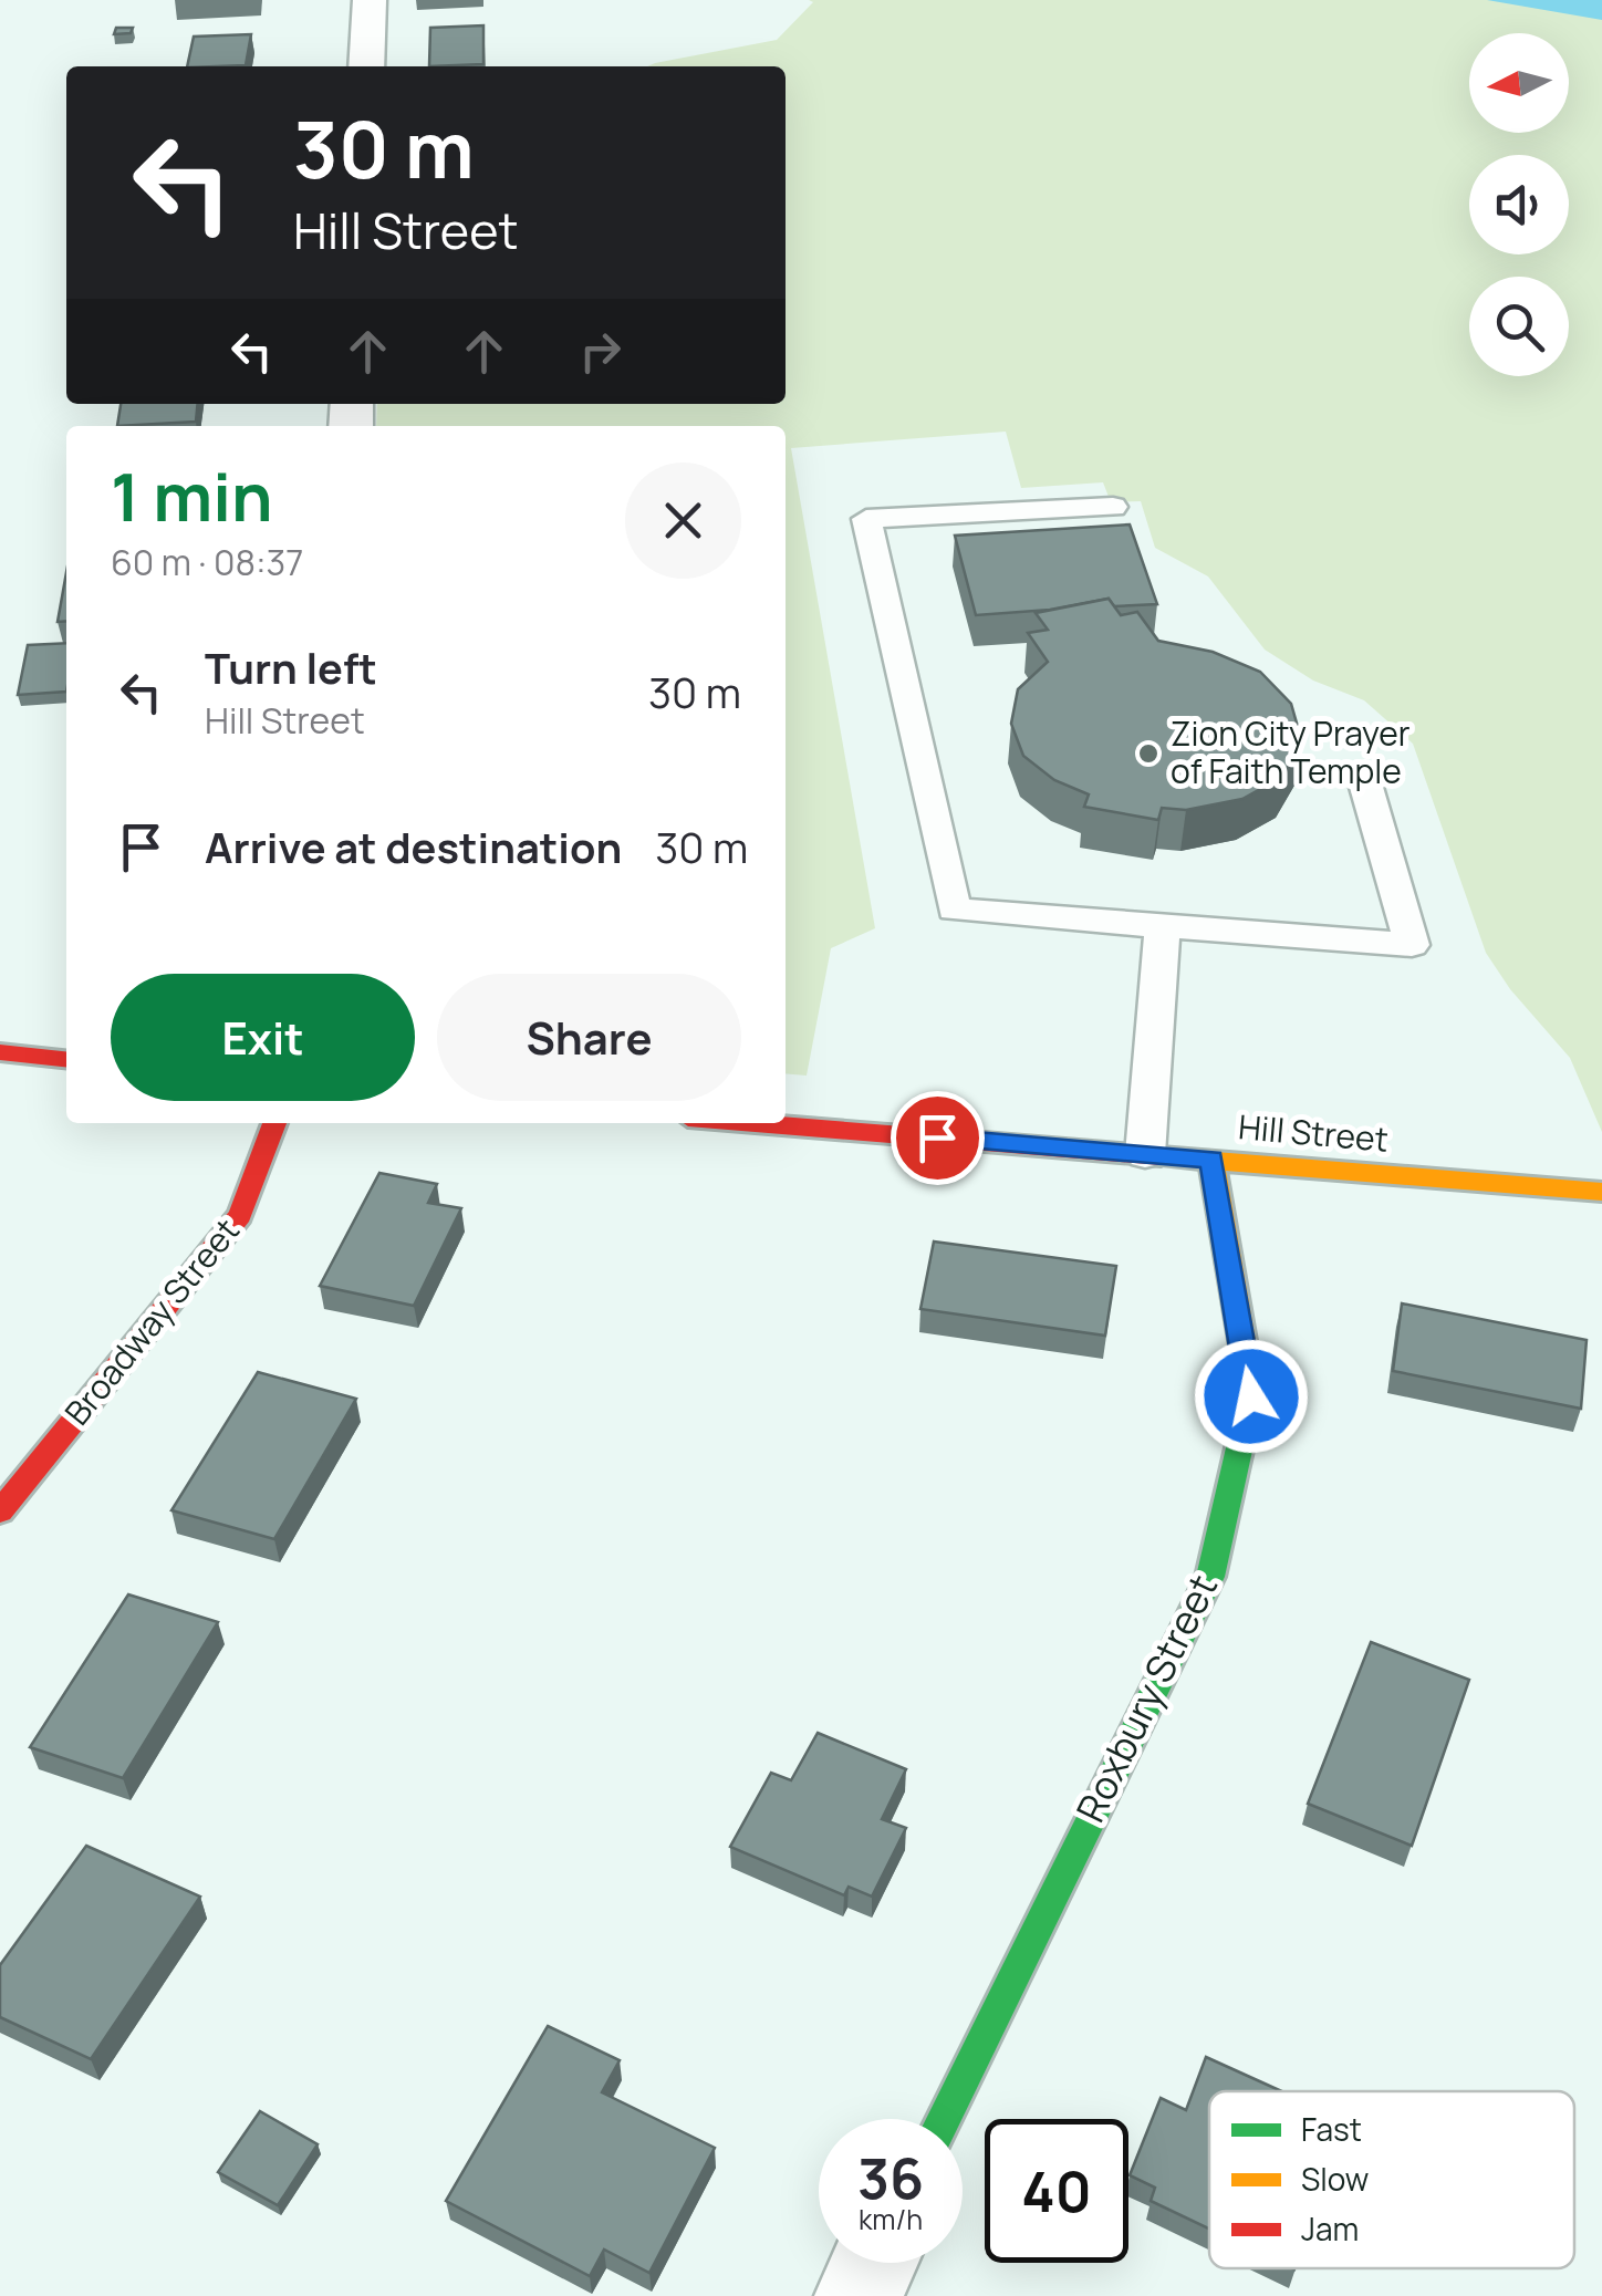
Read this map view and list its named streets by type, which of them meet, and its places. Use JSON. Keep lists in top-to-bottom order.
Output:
{
  "streets": {
    "street": ["Hill Street", "Broadway Street", "Roxbury Street"]
  },
  "crossings": [
    ["Hill Street", "Roxbury Street"]
  ],
  "places": ["Zion City Prayer of Faith Temple"],
  "legend": ["Fast", "Slow", "Jam"],
  "north": "left",
  "page": {
    "turn": ["30 m", "Hill Street"],
    "heading": ["1 min", "60 m · 08:37"],
    "list": [
      {
        "name": "Turn left",
        "note": "Hill Street",
        "value": "30 m"
      },
      {
        "name": "Arrive at destination",
        "value": "30 m"
      }
    ],
    "buttons": ["Exit", "Share"],
    "speed": "36 km/h",
    "limit": "40"
  }
}
